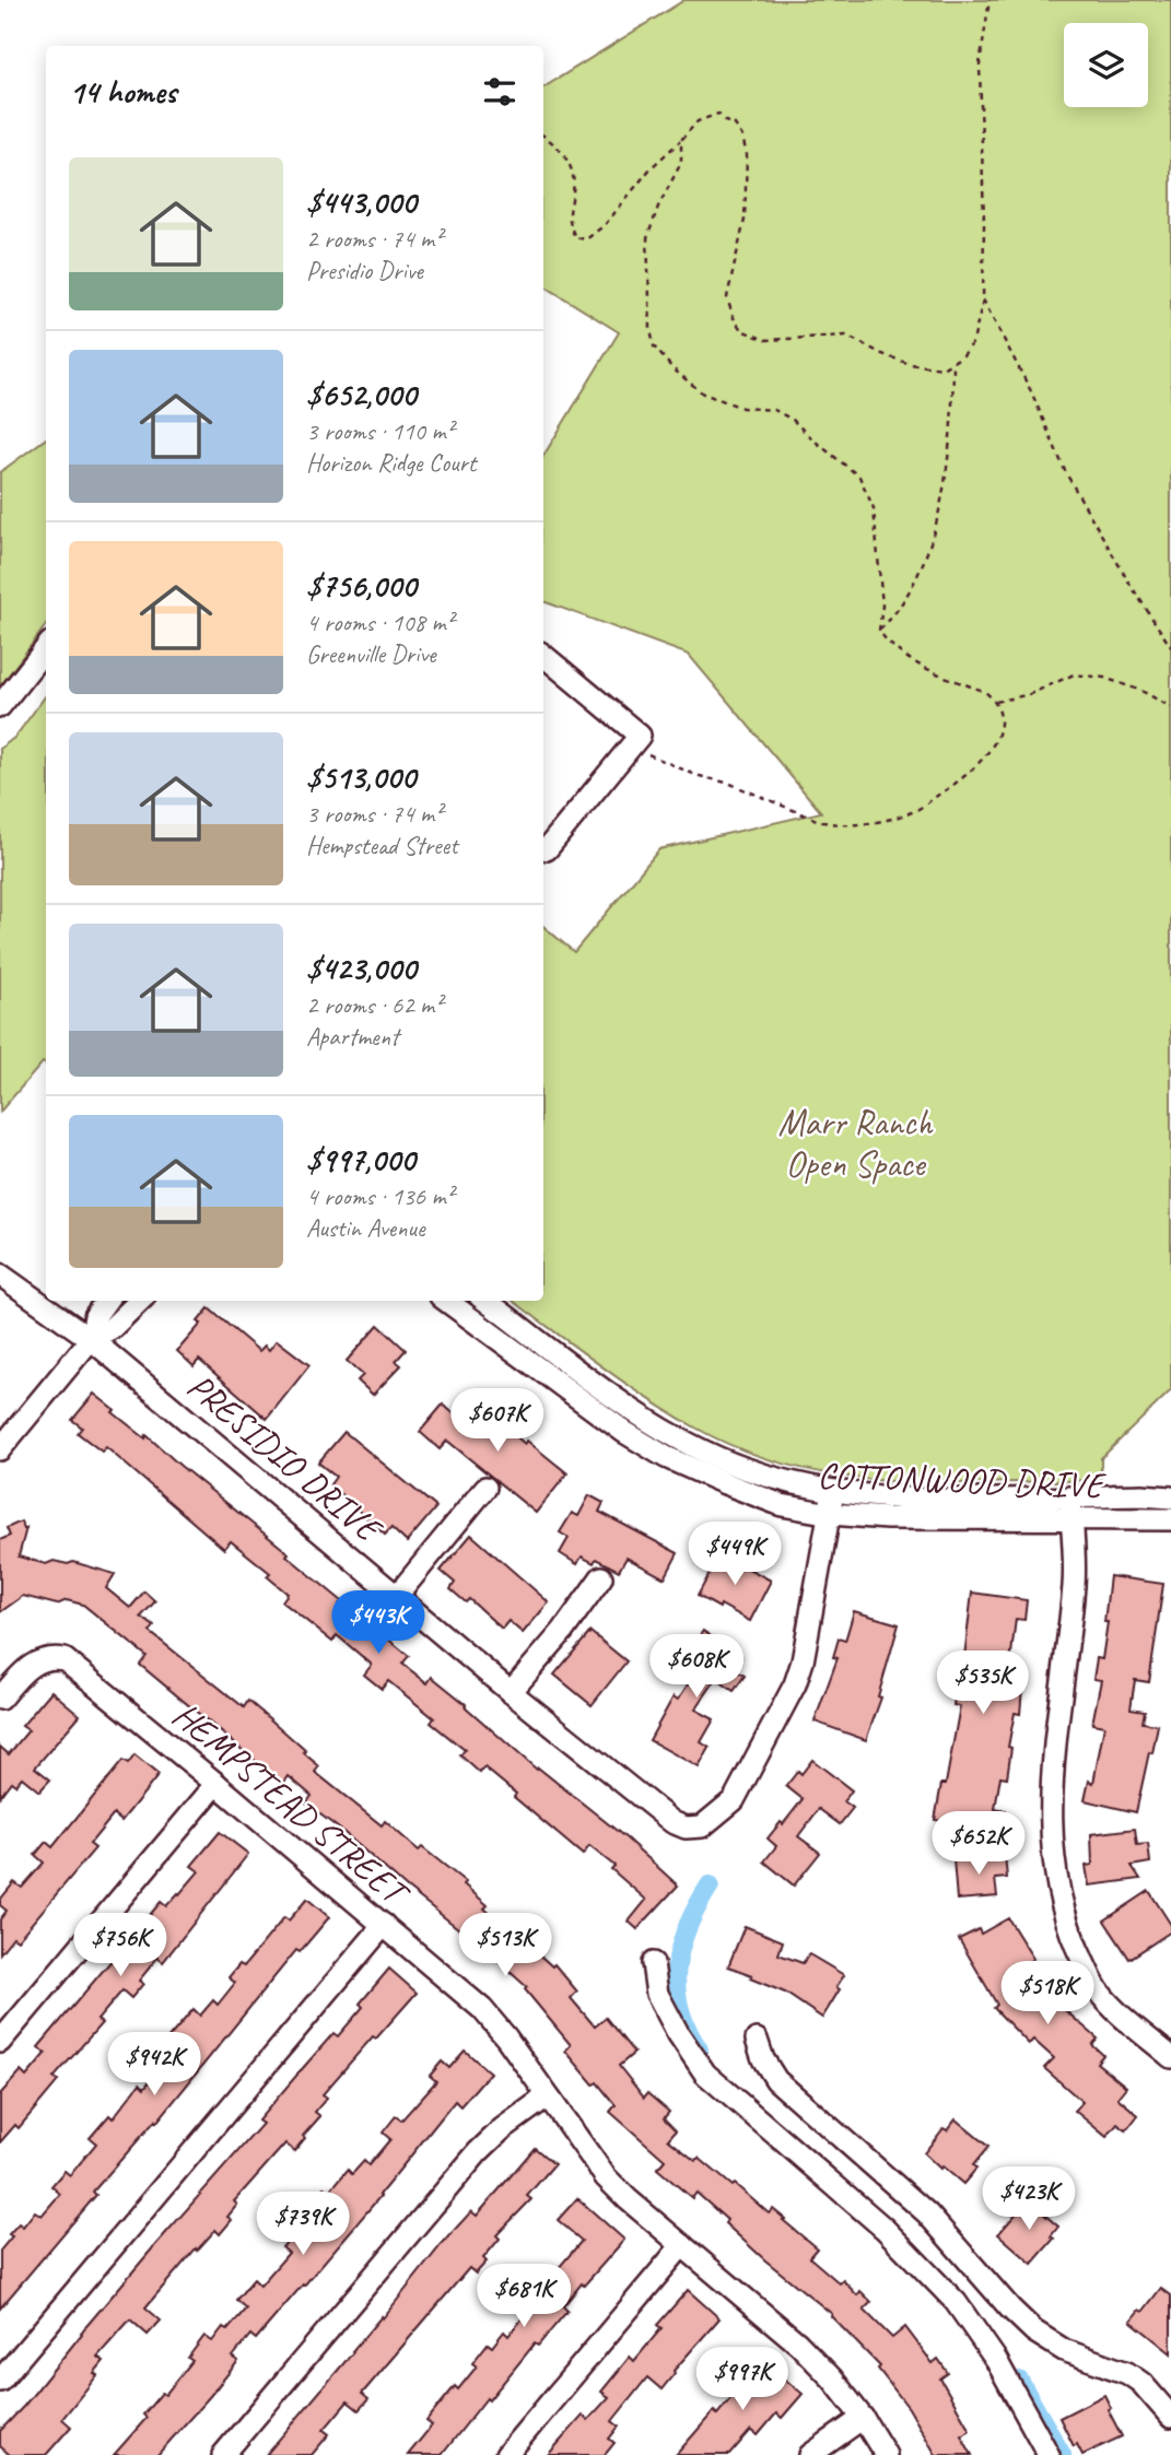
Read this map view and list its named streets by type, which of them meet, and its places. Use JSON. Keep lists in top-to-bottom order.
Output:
{
  "streets": {
    "street": ["PRESIDIO DRIVE", "COTTONWOOD DRIVE", "HEMPSTEAD STREET"]
  },
  "crossings": [
    ["PRESIDIO DRIVE", "COTTONWOOD DRIVE"]
  ],
  "parks": ["Marr Ranch Open Space"],
  "page": {
    "heading": "14 homes",
    "list": [
      {
        "name": "$443,000",
        "note": "2 rooms · 74 m² · Presidio Drive"
      },
      {
        "name": "$652,000",
        "note": "3 rooms · 110 m² · Horizon Ridge Court"
      },
      {
        "name": "$756,000",
        "note": "4 rooms · 108 m² · Greenville Drive"
      },
      {
        "name": "$513,000",
        "note": "3 rooms · 74 m² · Hempstead Street"
      },
      {
        "name": "$423,000",
        "note": "2 rooms · 62 m² · Apartment"
      },
      {
        "name": "$997,000",
        "note": "4 rooms · 136 m² · Austin Avenue"
      }
    ],
    "price": [
      "$607K",
      "$449K",
      "$443K",
      "$608K",
      "$535K",
      "$652K",
      "$756K",
      "$513K",
      "$518K",
      "$942K",
      "$423K",
      "$739K",
      "$681K",
      "$997K"
    ]
  }
}
